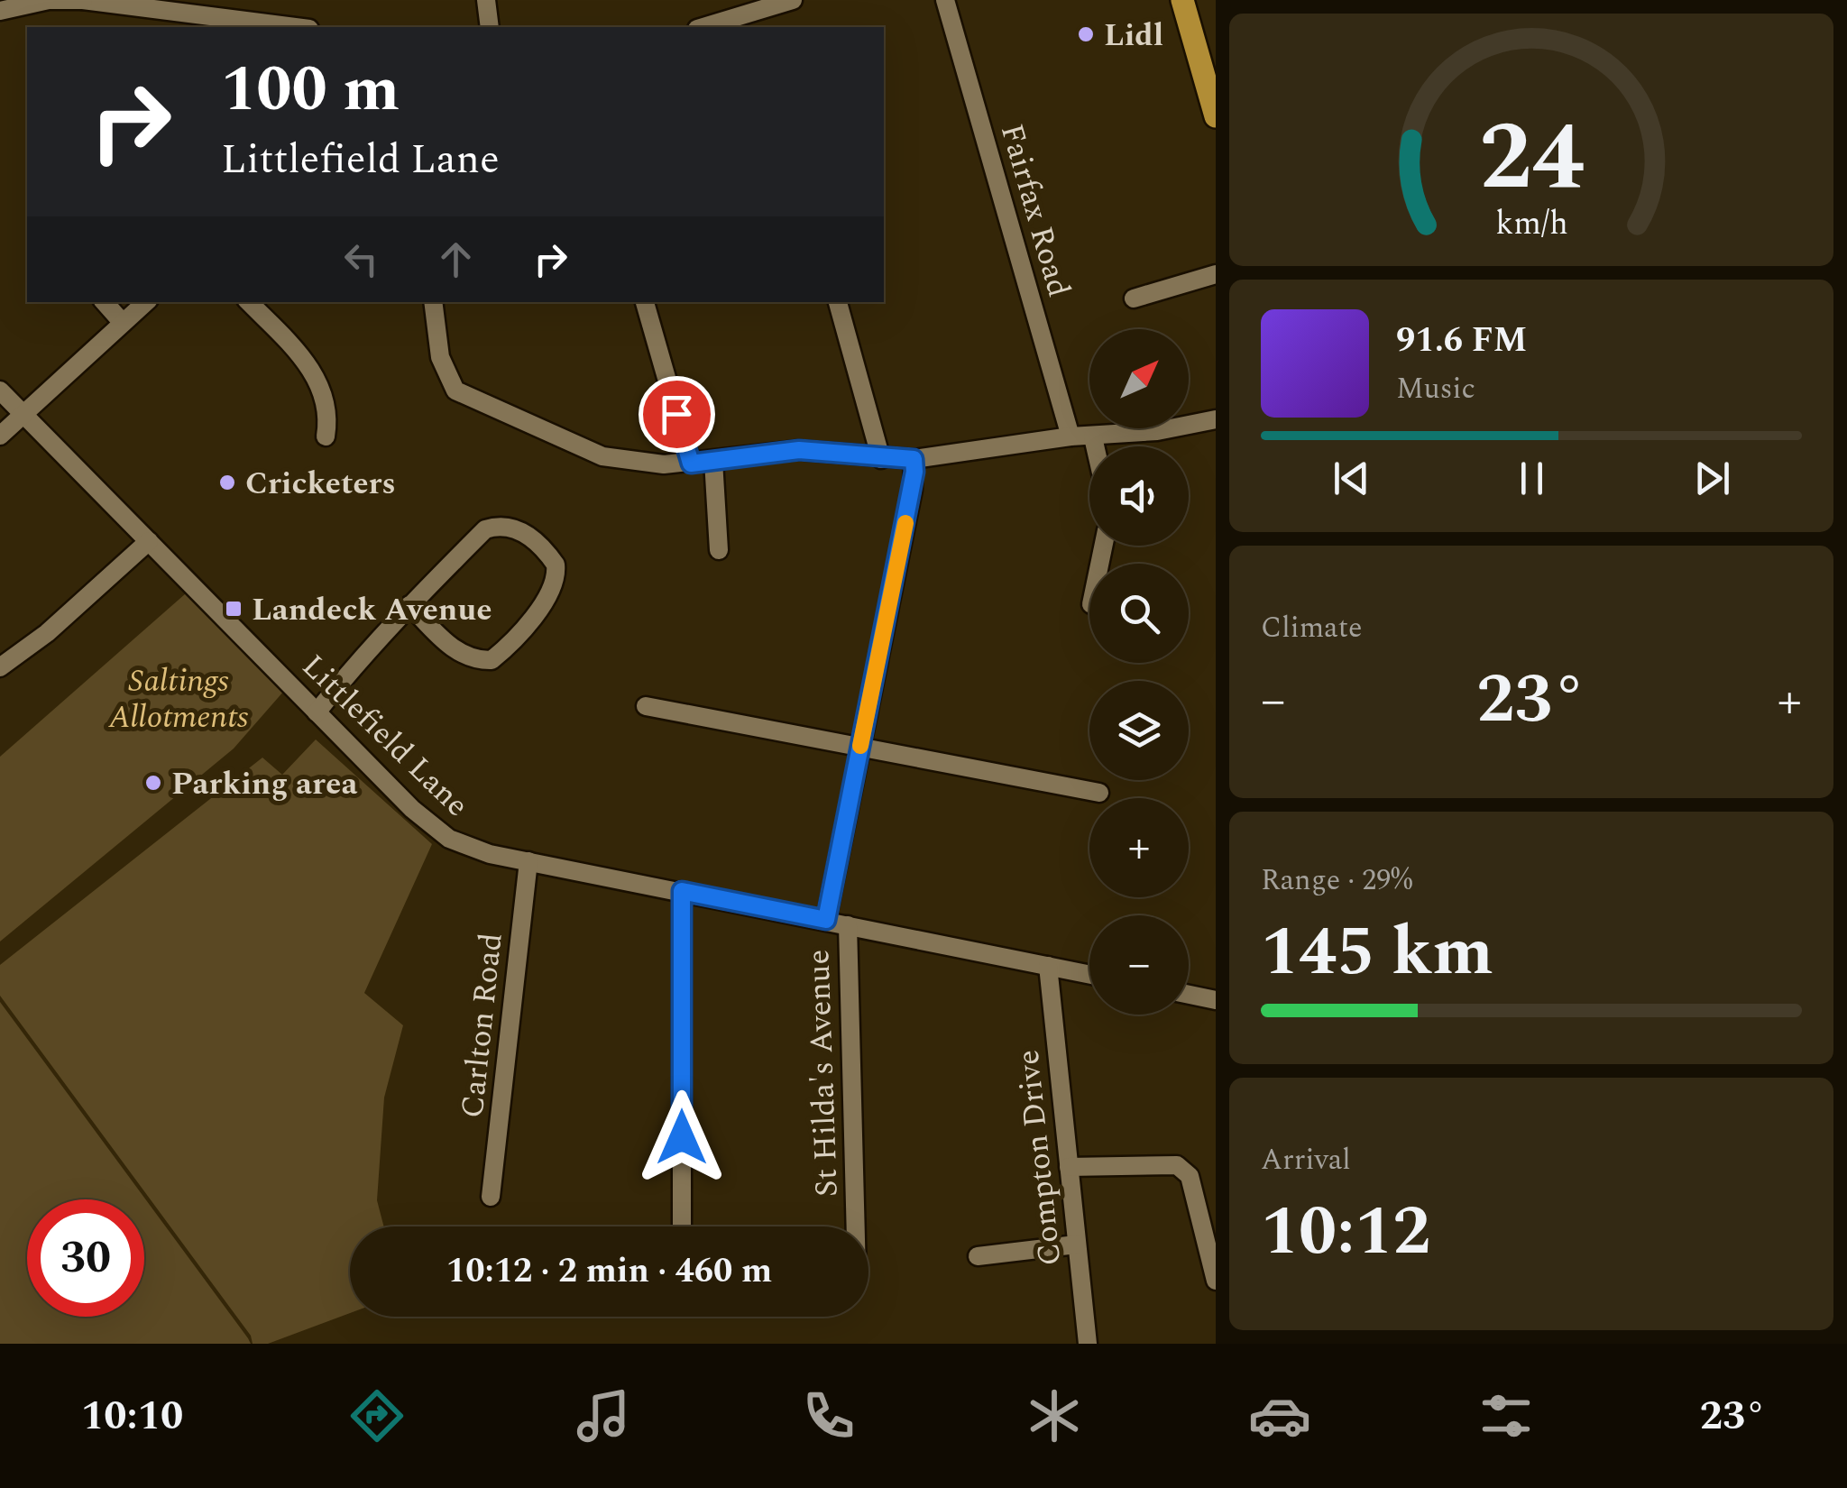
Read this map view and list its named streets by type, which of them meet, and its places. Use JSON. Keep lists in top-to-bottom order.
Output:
{
  "streets": {
    "street": [
      "Fairfax Road",
      "Littlefield Lane",
      "Carlton Road",
      "St Hilda's Avenue",
      "Compton Drive"
    ]
  },
  "crossings": [
    ["Littlefield Lane", "Carlton Road"],
    ["Littlefield Lane", "St Hilda's Avenue"],
    ["Littlefield Lane", "Compton Drive"]
  ],
  "parks": ["Saltings Allotments"],
  "places": {
    "other": ["Lidl", "Cricketers", "Parking area"],
    "transit": ["Landeck Avenue"]
  },
  "north": "top right",
  "page": {
    "turn": ["100 m", "Littlefield Lane"],
    "song": ["91.6 FM", "Music"],
    "map_buttons": ["+", "−"],
    "tile": [
      "Climate",
      ["Range · 29%", "145 km"],
      ["Arrival", "10:12"]
    ],
    "heat": ["−", "23°", "+"],
    "limit": "30",
    "trip": "10:12 · 2 min · 460 m",
    "tabs": ["10:10", "23°"],
    "gauge": ["24", "km/h"]
  }
}
